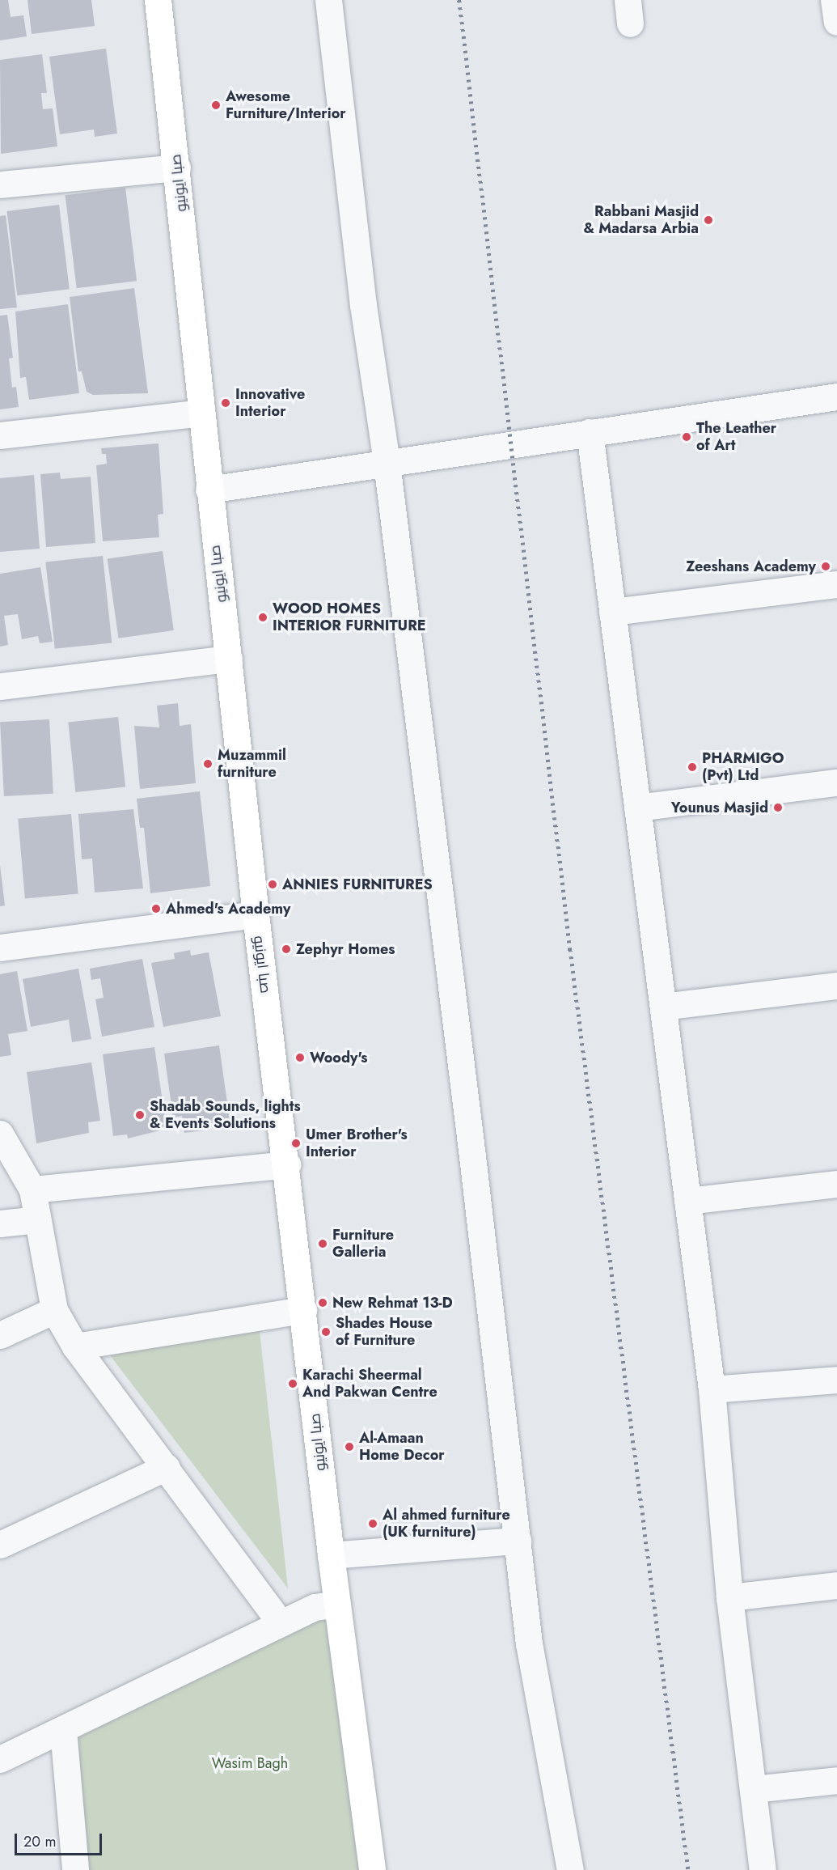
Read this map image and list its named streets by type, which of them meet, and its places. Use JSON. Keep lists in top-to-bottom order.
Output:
{
  "streets": {
    "main road": ["صبا ایونیو"]
  },
  "parks": ["Wasim Bagh"],
  "places": [
    "Awesome Furniture/Interior",
    "Rabbani Masjid & Madarsa Arbia",
    "Innovative Interior",
    "The Leather of Art",
    "Zeeshans Academy",
    "WOOD HOMES INTERIOR FURNITURE",
    "Muzammil furniture",
    "PHARMIGO (Pvt) Ltd",
    "Younus Masjid",
    "ANNIES FURNITURES",
    "Ahmed's Academy",
    "Zephyr Homes",
    "Woody's",
    "Shadab Sounds, lights & Events Solutions",
    "Umer Brother's Interior",
    "Furniture Galleria",
    "New Rehmat 13-D",
    "Shades House of Furniture",
    "Karachi Sheermal And Pakwan Centre",
    "Al-Amaan Home Decor",
    "Al ahmed furniture (UK furniture)"
  ],
  "scale_bar": "20 m"
}
